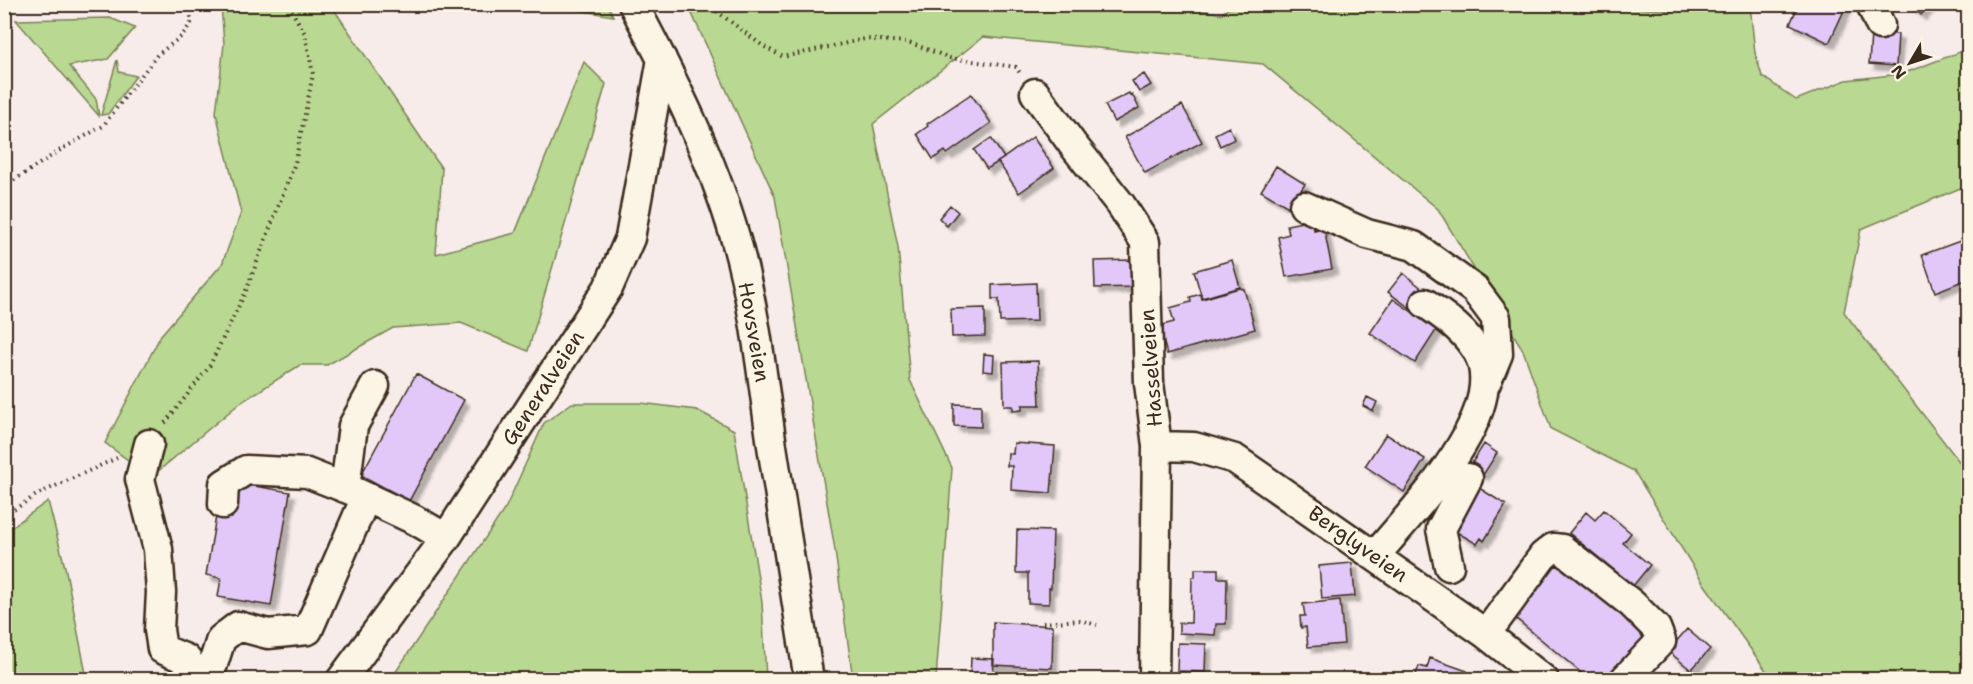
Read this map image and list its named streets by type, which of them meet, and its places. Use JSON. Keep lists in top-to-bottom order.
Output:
{
  "streets": {
    "street": [
      "Hovsveien",
      "Hasselveien",
      "Generalveien",
      "Berglyveien"
    ]
  },
  "crossings": [
    ["Hovsveien", "Generalveien"],
    ["Hasselveien", "Berglyveien"]
  ],
  "north": "bottom left"
}
